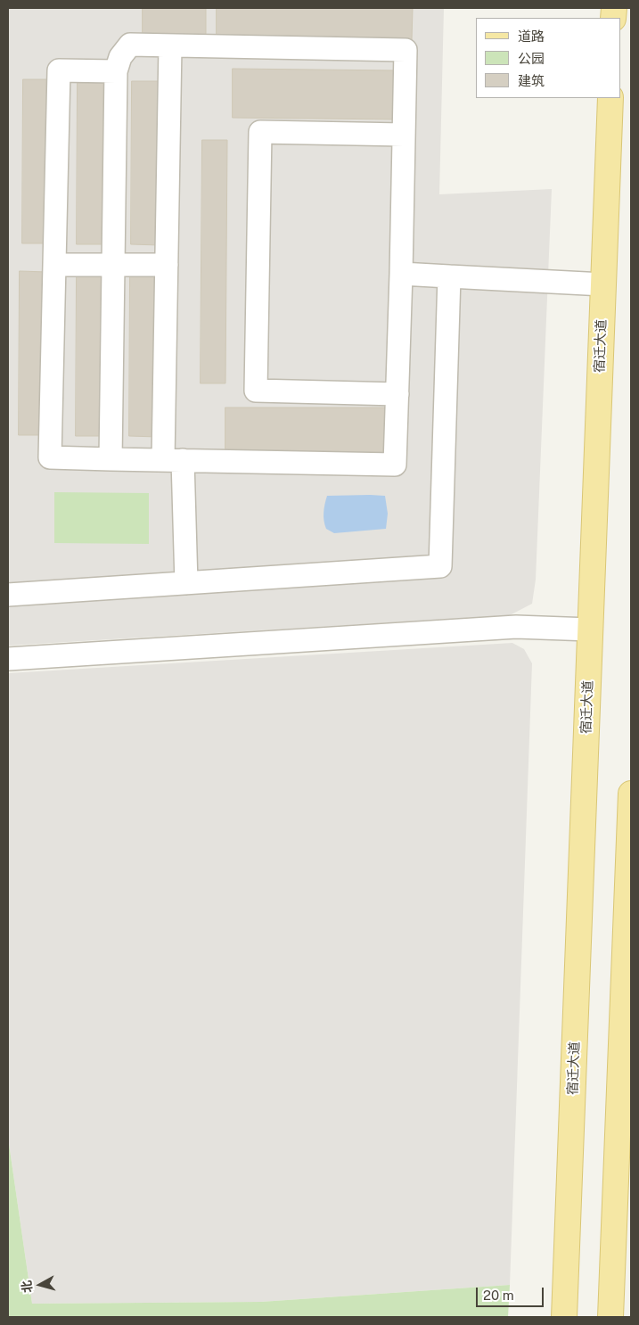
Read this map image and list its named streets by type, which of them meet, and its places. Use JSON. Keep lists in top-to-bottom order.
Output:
{
  "streets": {
    "main road": ["宿迁大道"]
  },
  "legend": ["道路", "公园", "建筑"],
  "scale_bar": "20 m",
  "north": "left"
}
